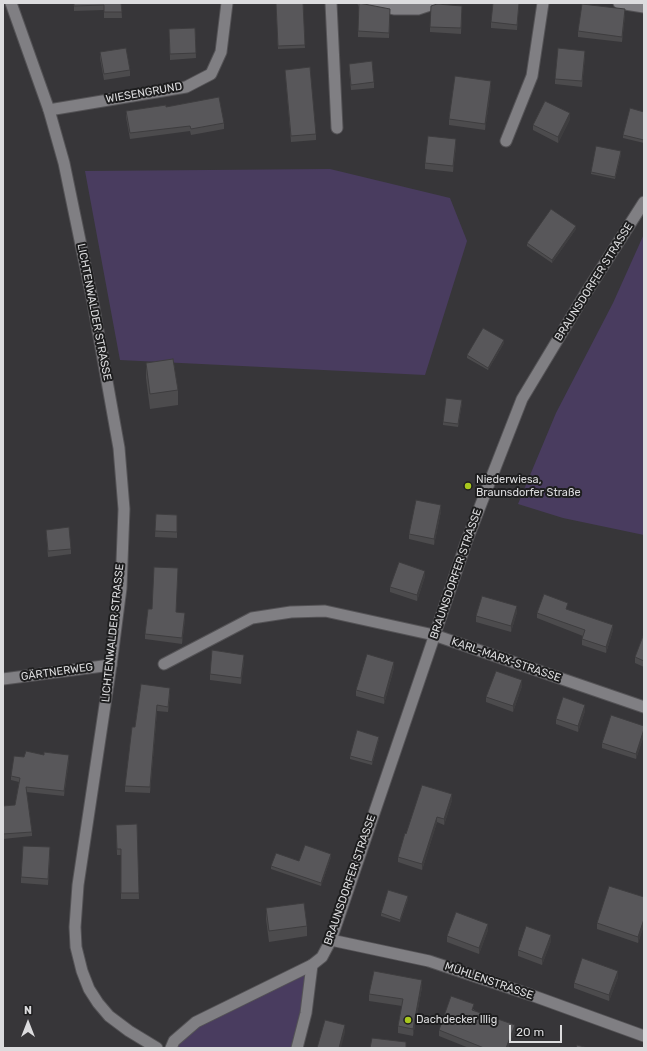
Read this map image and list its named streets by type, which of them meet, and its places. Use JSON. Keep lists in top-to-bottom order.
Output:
{
  "streets": {
    "street": [
      "WIESENGRUND",
      "BRAUNSDORFER STRASSE",
      "LICHTENWALDER STRASSE",
      "KARL-MARX-STRASSE",
      "GÄRTNERWEG",
      "MÜHLENSTRASSE"
    ]
  },
  "crossings": [
    ["WIESENGRUND", "LICHTENWALDER STRASSE"],
    ["BRAUNSDORFER STRASSE", "KARL-MARX-STRASSE"],
    ["BRAUNSDORFER STRASSE", "MÜHLENSTRASSE"],
    ["LICHTENWALDER STRASSE", "GÄRTNERWEG"]
  ],
  "places": ["Niederwiesa, Braunsdorfer Straße", "Dachdecker Illig"],
  "scale_bar": "20 m",
  "north": "top"
}
